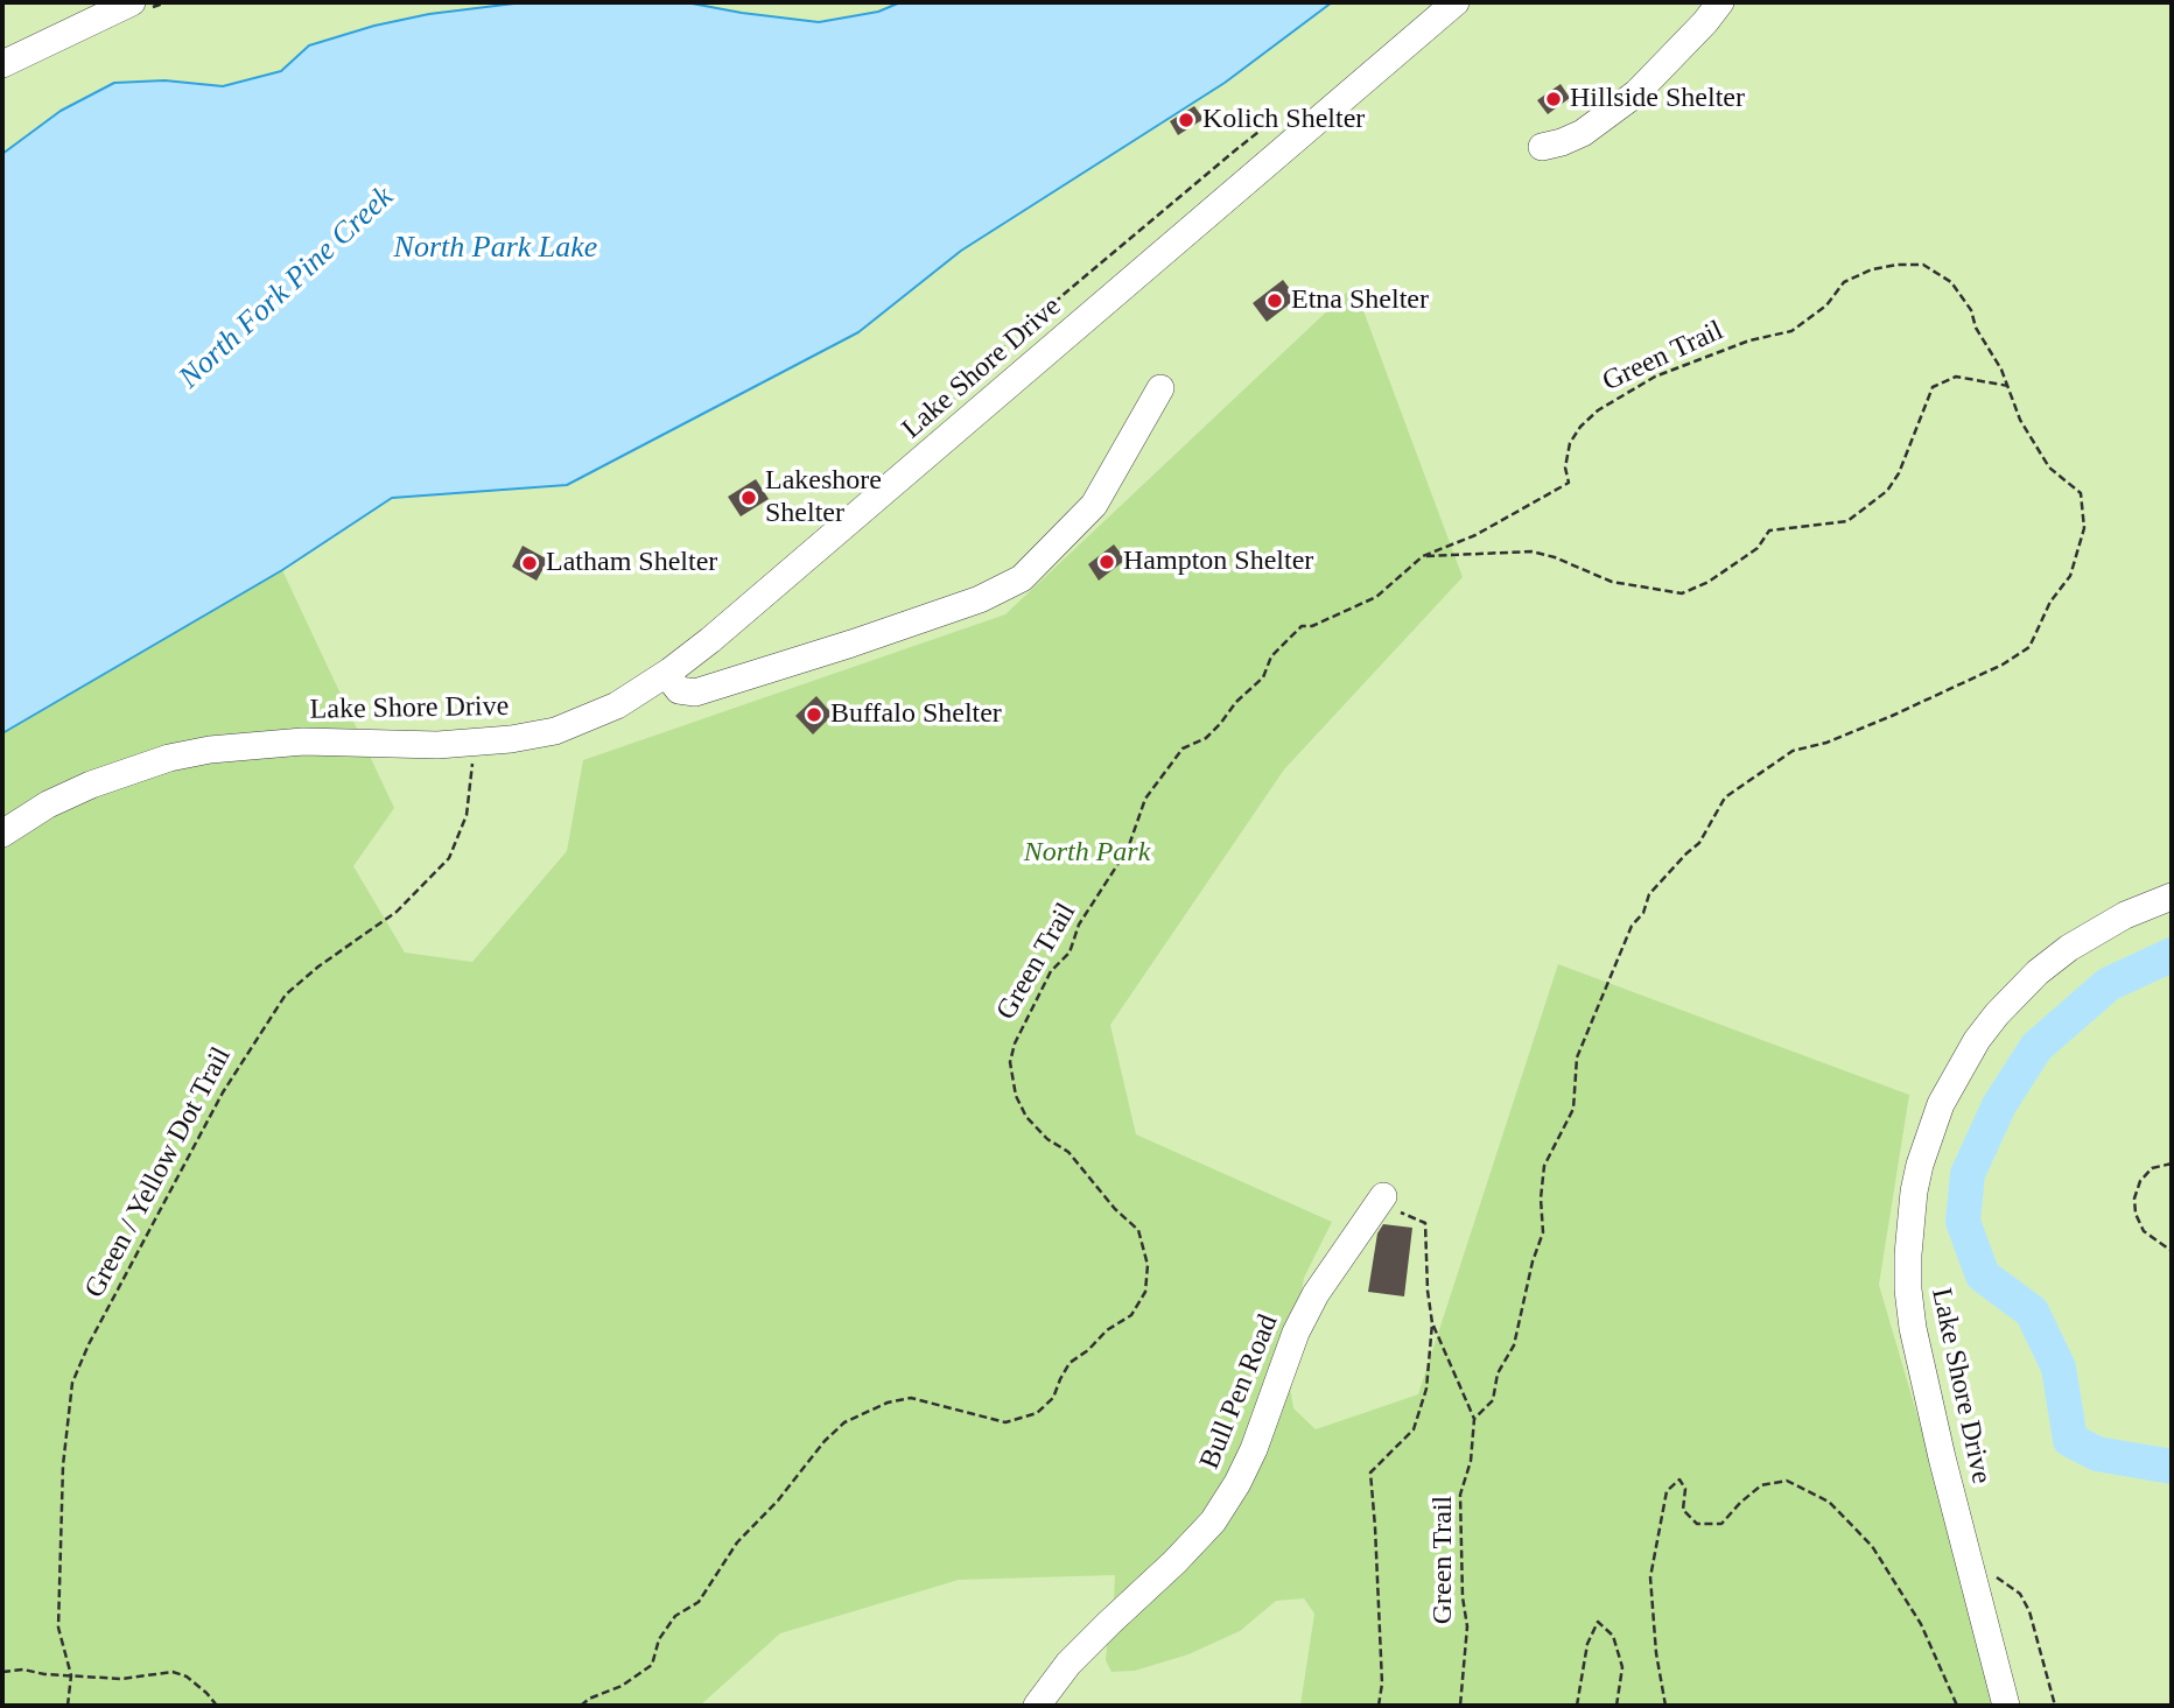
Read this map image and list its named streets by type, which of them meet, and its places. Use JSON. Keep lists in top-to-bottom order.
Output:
{
  "streets": {
    "street": ["Lake Shore Drive", "Bull Pen Road"],
    "path": ["Green Trail", "Green / Yellow Dot Trail"]
  },
  "crossings": [
    ["Lake Shore Drive", "Green / Yellow Dot Trail"]
  ],
  "water": ["North Park Lake", "North Fork Pine Creek"],
  "parks": ["North Park"],
  "places": [
    "Hillside Shelter",
    "Kolich Shelter",
    "Etna Shelter",
    "Lakeshore Shelter",
    "Hampton Shelter",
    "Latham Shelter",
    "Buffalo Shelter"
  ]
}
